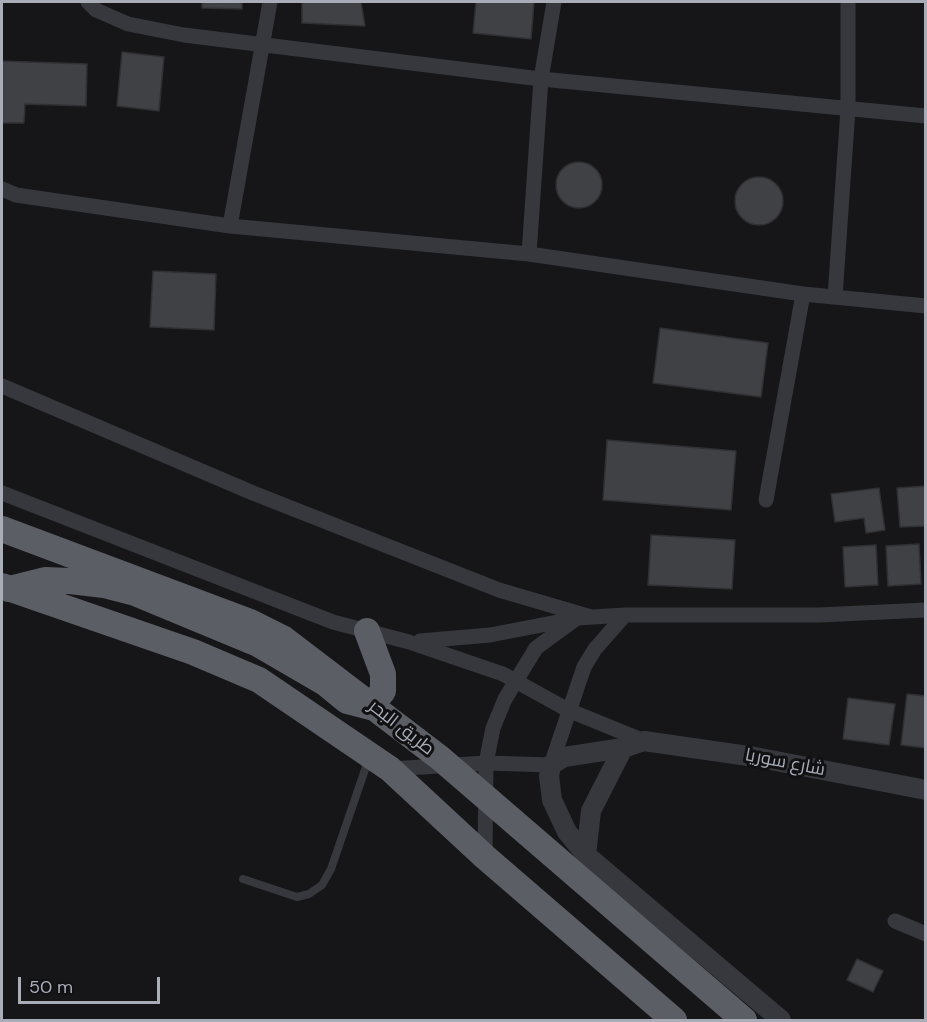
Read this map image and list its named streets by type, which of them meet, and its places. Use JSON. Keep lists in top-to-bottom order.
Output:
{
  "streets": {
    "highway": ["طريق البحر"],
    "street": ["شارع سوريا"]
  },
  "scale_bar": "50 m"
}
